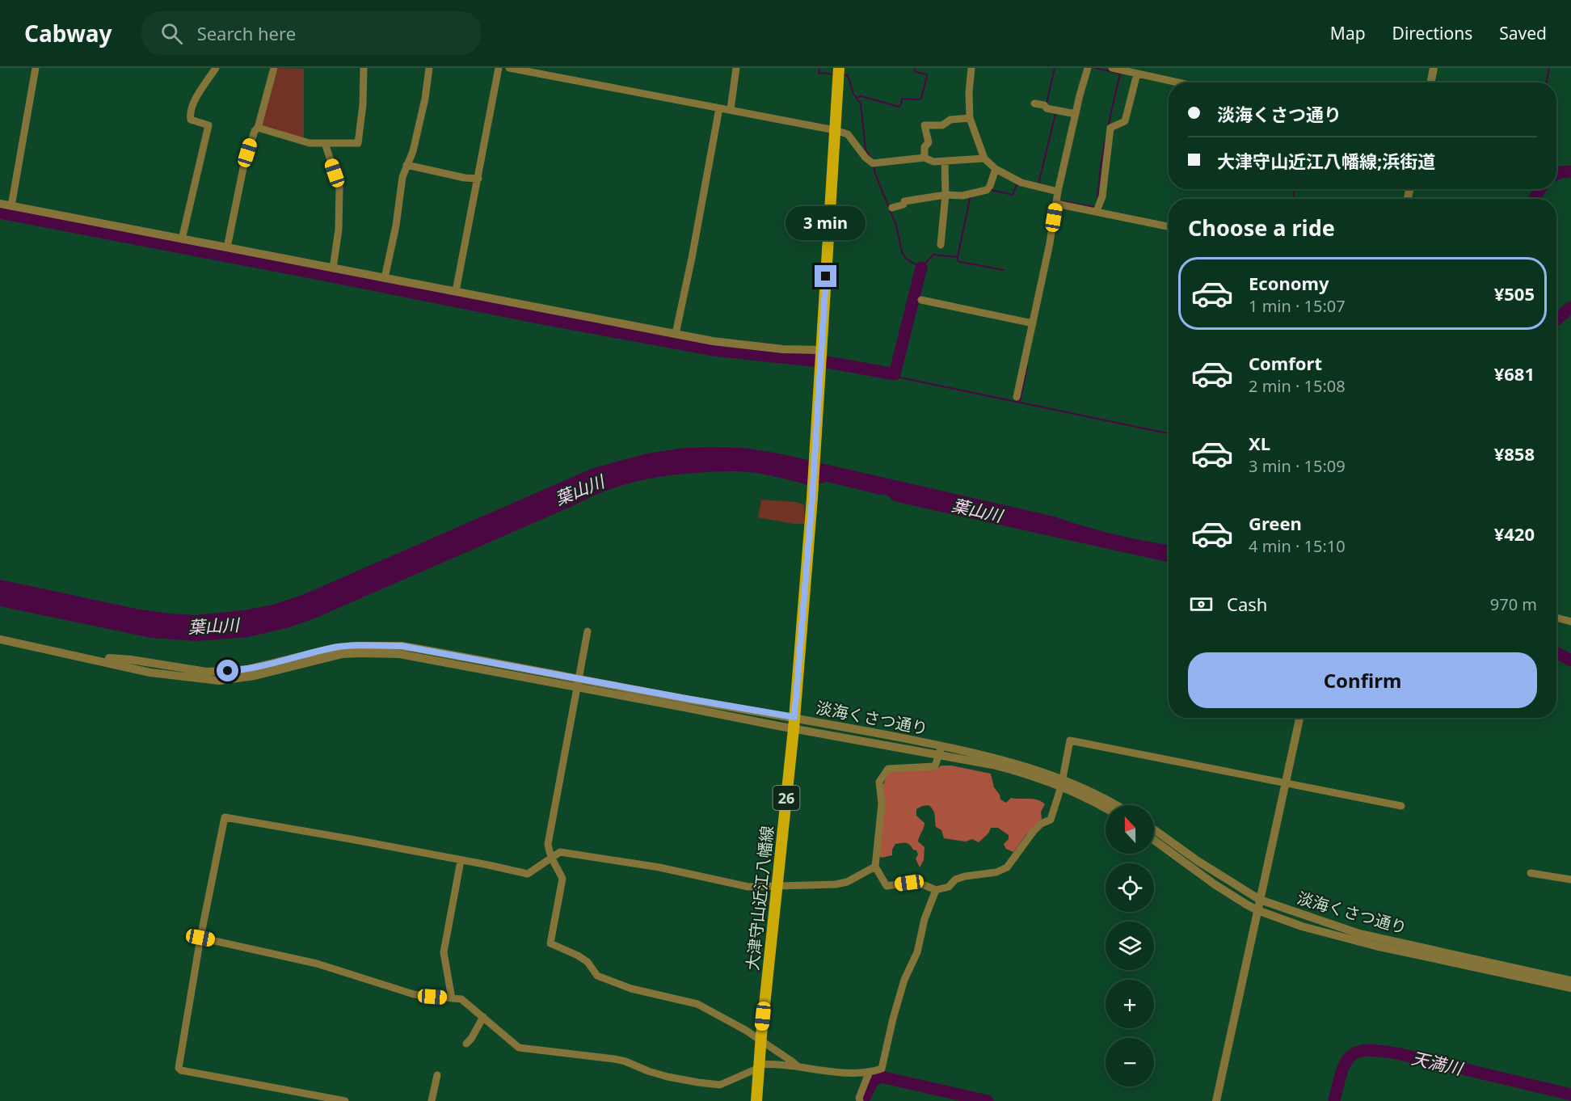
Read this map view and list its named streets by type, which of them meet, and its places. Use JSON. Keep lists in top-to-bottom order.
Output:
{
  "streets": {
    "main road": ["26", "大津守山近江八幡線"],
    "street": ["淡海くさつ通り"]
  },
  "crossings": [
    ["淡海くさつ通り", "大津守山近江八幡線"],
    ["26", "大津守山近江八幡線"]
  ],
  "water": ["葉山川", "天満川"],
  "north": "top",
  "page": {
    "header": "Cabway",
    "search": "Search here",
    "nav": ["Map", "Directions", "Saved"],
    "banner": ["淡海くさつ通り", "大津守山近江八幡線;浜街道"],
    "heading": "Choose a ride",
    "bubble": "3 min",
    "list": [
      {
        "name": "Economy",
        "note": "1 min · 15:07",
        "value": "¥505"
      },
      {
        "name": "Comfort",
        "note": "2 min · 15:08",
        "value": "¥681"
      },
      {
        "name": "XL",
        "note": "3 min · 15:09",
        "value": "¥858"
      },
      {
        "name": "Green",
        "note": "4 min · 15:10",
        "value": "¥420"
      }
    ],
    "pay": ["Cash", "970 m"],
    "buttons": "Confirm",
    "map_buttons": ["+", "−"]
  }
}
